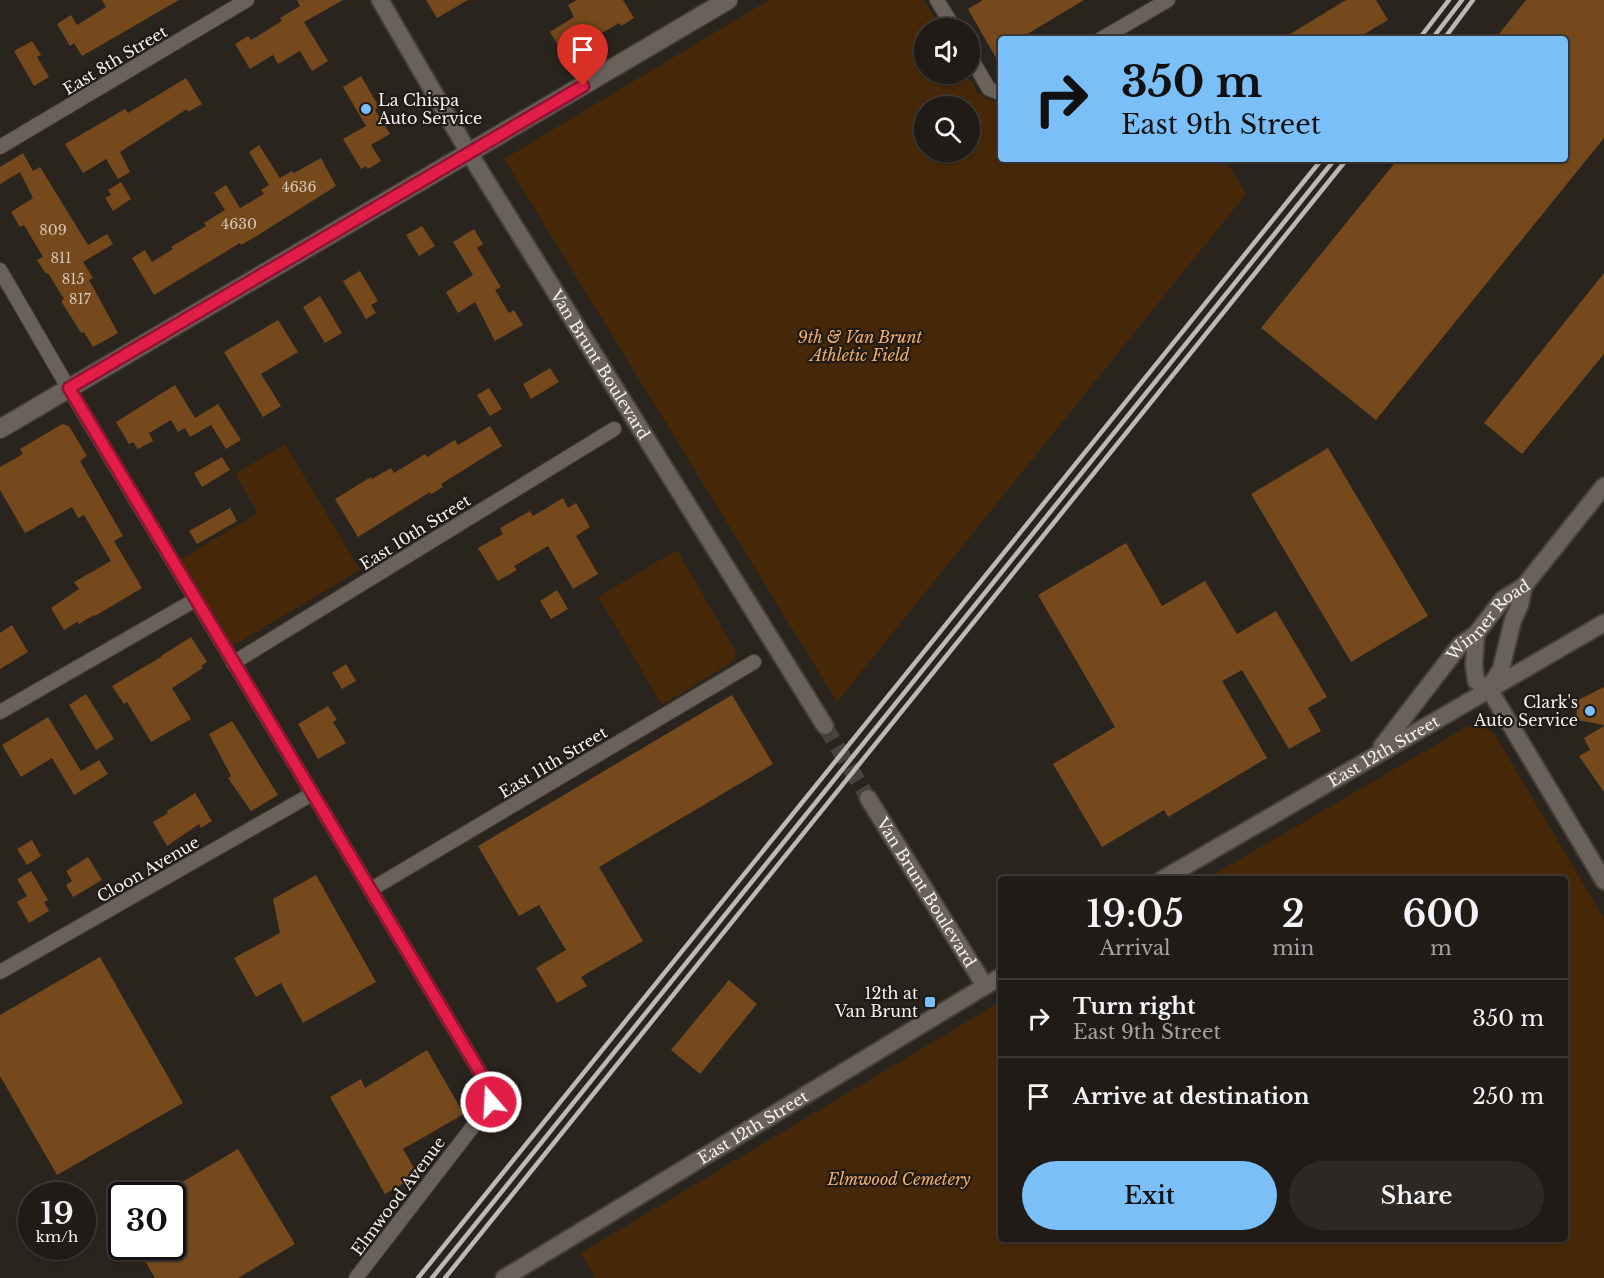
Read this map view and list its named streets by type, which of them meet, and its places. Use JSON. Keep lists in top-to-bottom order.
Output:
{
  "streets": {
    "street": [
      "East 8th Street",
      "Van Brunt Boulevard",
      "East 10th Street",
      "Winner Road",
      "East 12th Street",
      "East 11th Street",
      "Cloon Avenue",
      "Elmwood Avenue"
    ]
  },
  "crossings": [
    ["Van Brunt Boulevard", "East 12th Street"],
    ["East 10th Street", "Elmwood Avenue"],
    ["Winner Road", "East 12th Street"],
    ["East 11th Street", "Elmwood Avenue"],
    ["Cloon Avenue", "Elmwood Avenue"]
  ],
  "parks": ["9th & Van Brunt Athletic Field", "Elmwood Cemetery"],
  "places": {
    "other": ["La Chispa Auto Service", "Clark's Auto Service"],
    "transit": ["12th at Van Brunt"]
  },
  "house_numbers": [
    "4636",
    "4630",
    "809",
    "811",
    "815",
    "817"
  ],
  "page": {
    "turn": ["350 m", "East 9th Street"],
    "eta": [
      "19:05",
      "Arrival",
      "2",
      "min",
      "600",
      "m"
    ],
    "list": [
      {
        "name": "Turn right",
        "note": "East 9th Street",
        "value": "350 m"
      },
      {
        "name": "Arrive at destination",
        "value": "250 m"
      }
    ],
    "buttons": ["Exit", "Share"],
    "speed": "19 km/h",
    "limit": "30"
  }
}
